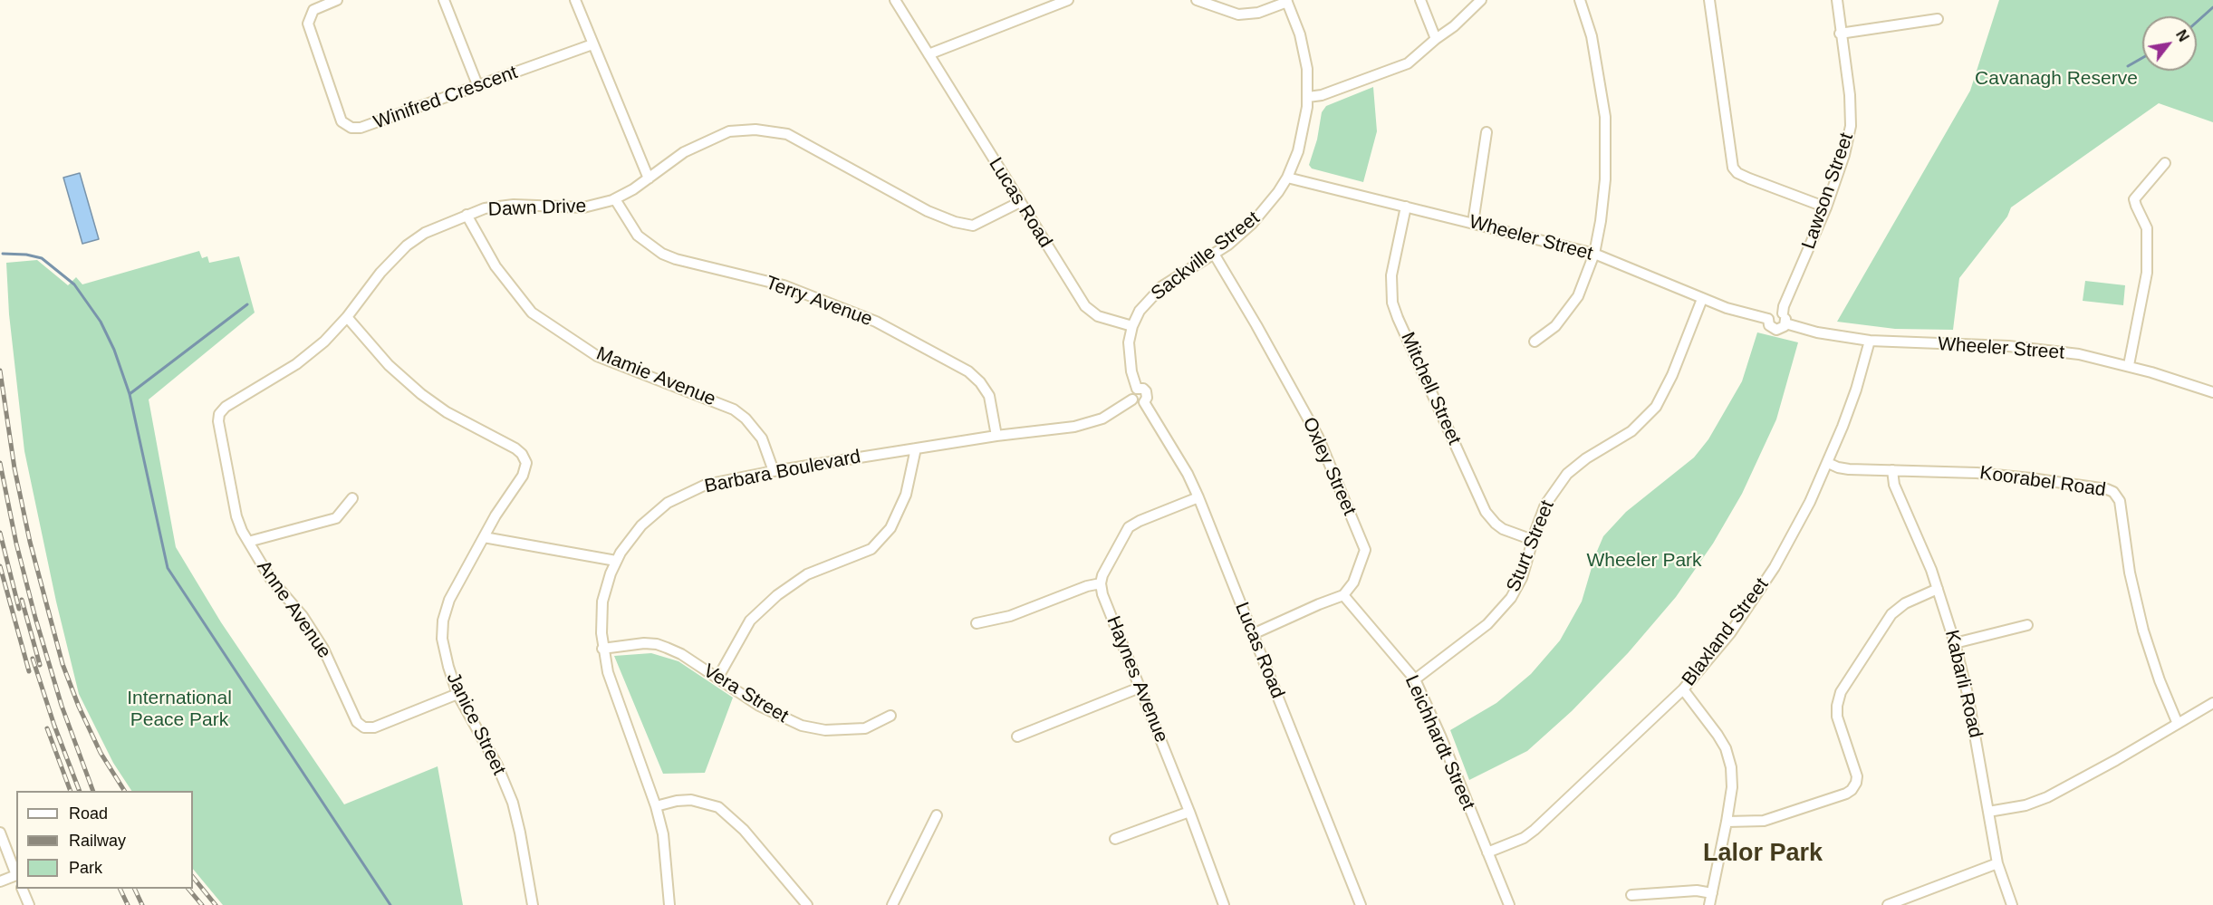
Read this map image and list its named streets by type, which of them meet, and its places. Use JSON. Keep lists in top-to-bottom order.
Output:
{
  "streets": {
    "street": [
      "Winifred Crescent",
      "Lawson Street",
      "Lucas Road",
      "Dawn Drive",
      "Wheeler Street",
      "Sackville Street",
      "Terry Avenue",
      "Mamie Avenue",
      "Mitchell Street",
      "Oxley Street",
      "Barbara Boulevard",
      "Koorabel Road",
      "Sturt Street",
      "Anne Avenue",
      "Blaxland Street",
      "Haynes Avenue",
      "Kabarli Road",
      "Vera Street",
      "Janice Street",
      "Leichhardt Street"
    ]
  },
  "crossings": [
    ["Lawson Street", "Wheeler Street"],
    ["Lucas Road", "Dawn Drive"],
    ["Lucas Road", "Sackville Street"],
    ["Lucas Road", "Barbara Boulevard"],
    ["Dawn Drive", "Terry Avenue"],
    ["Dawn Drive", "Mamie Avenue"],
    ["Dawn Drive", "Anne Avenue"],
    ["Dawn Drive", "Janice Street"],
    ["Wheeler Street", "Sackville Street"],
    ["Wheeler Street", "Mitchell Street"],
    ["Wheeler Street", "Sturt Street"],
    ["Wheeler Street", "Blaxland Street"],
    ["Sackville Street", "Oxley Street"],
    ["Terry Avenue", "Barbara Boulevard"],
    ["Mamie Avenue", "Barbara Boulevard"],
    ["Mitchell Street", "Sturt Street"],
    ["Oxley Street", "Leichhardt Street"],
    ["Barbara Boulevard", "Vera Street"],
    ["Koorabel Road", "Blaxland Street"],
    ["Koorabel Road", "Kabarli Road"],
    ["Sturt Street", "Leichhardt Street"],
    ["Anne Avenue", "Janice Street"],
    ["Blaxland Street", "Leichhardt Street"]
  ],
  "districts": ["Lalor Park"],
  "parks": ["Cavanagh Reserve", "Wheeler Park", "International Peace Park"],
  "legend": ["Road", "Railway", "Park"],
  "north": "top right"
}
